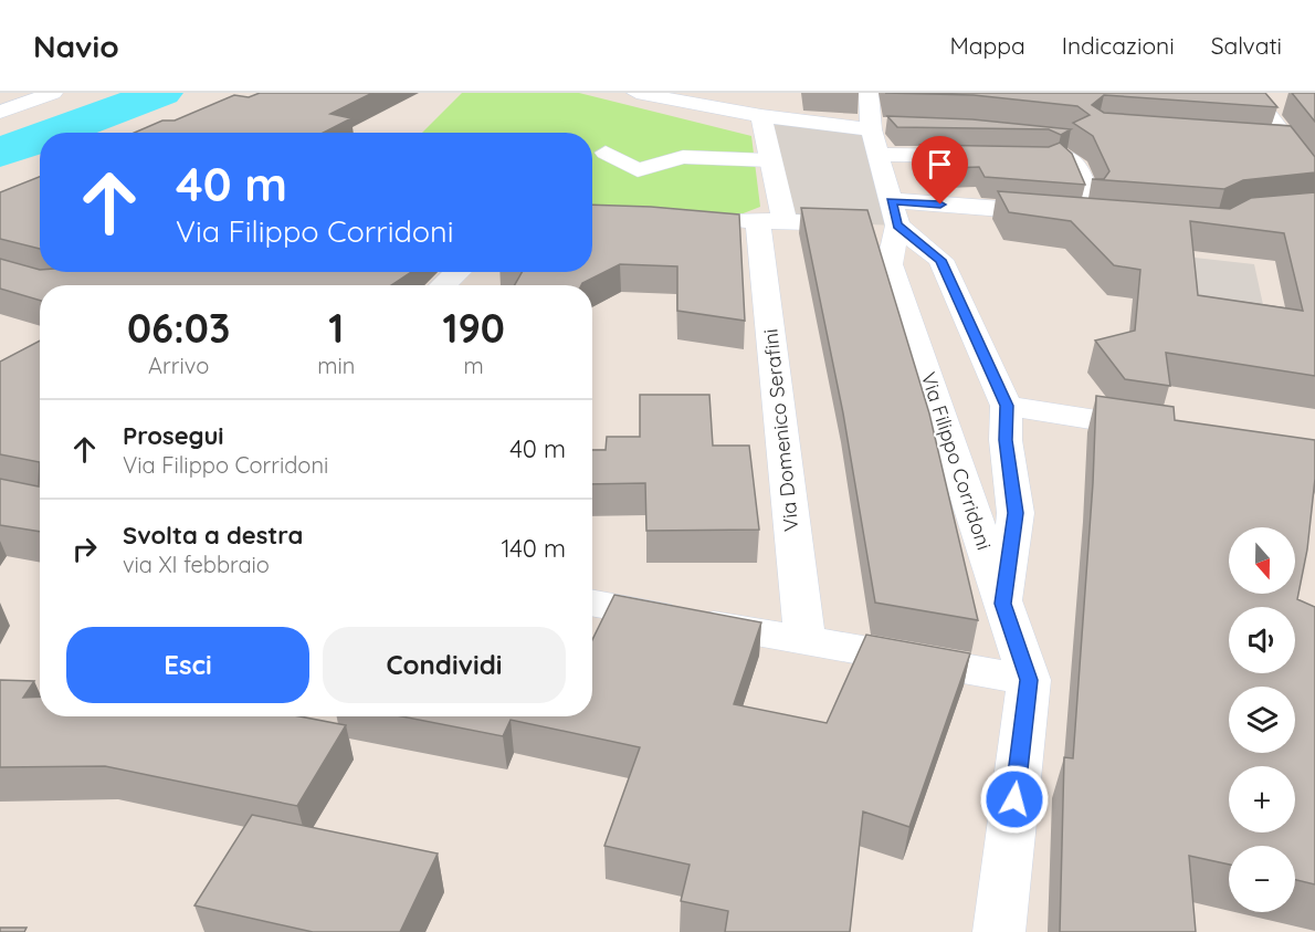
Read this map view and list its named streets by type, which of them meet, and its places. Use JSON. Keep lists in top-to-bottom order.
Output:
{
  "streets": {
    "street": ["Via Domenico Serafini", "Via Filippo Corridoni"]
  },
  "north": "bottom",
  "page": {
    "header": "Navio",
    "nav": ["Mappa", "Indicazioni", "Salvati"],
    "turn": ["40 m", "Via Filippo Corridoni"],
    "eta": [
      "06:03",
      "Arrivo",
      "1",
      "min",
      "190",
      "m"
    ],
    "list": [
      {
        "name": "Prosegui",
        "note": "Via Filippo Corridoni",
        "value": "40 m"
      },
      {
        "name": "Svolta a destra",
        "note": "via XI febbraio",
        "value": "140 m"
      }
    ],
    "map_buttons": ["+", "−"],
    "buttons": ["Esci", "Condividi"]
  }
}
